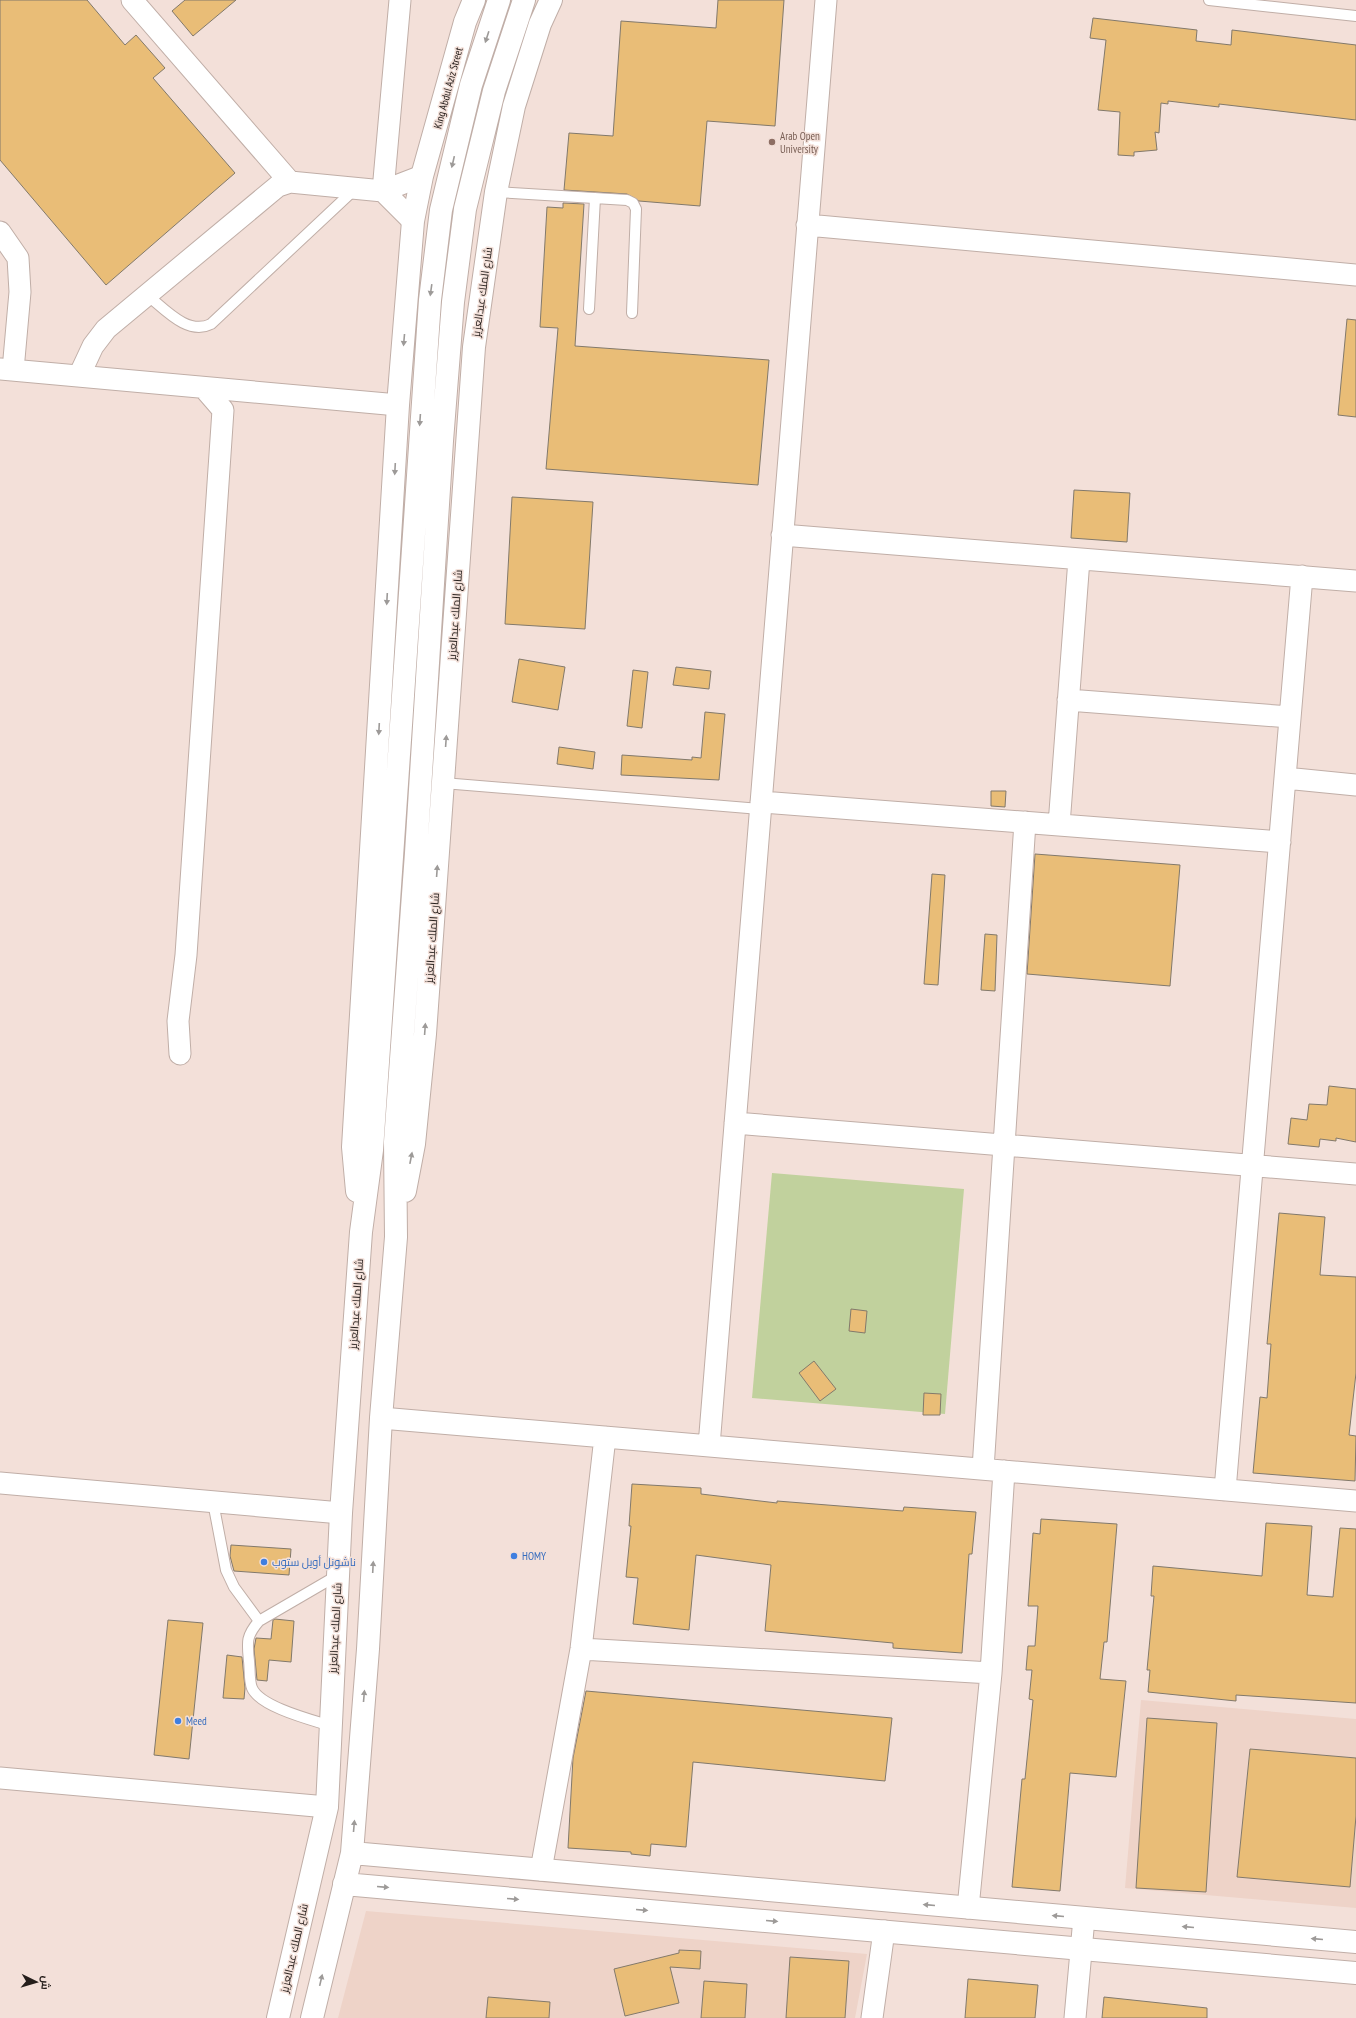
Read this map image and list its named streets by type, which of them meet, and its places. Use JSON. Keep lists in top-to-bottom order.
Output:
{
  "streets": {
    "street": ["King Abdul Aziz Street", "شارع الملك عبدالعزيز"]
  },
  "crossings": [
    ["King Abdul Aziz Street", "شارع الملك عبدالعزيز"]
  ],
  "places": [
    "Arab Open University",
    "HOMY",
    "ناشونل أويل ستوب",
    "Meed"
  ],
  "north": "right"
}
